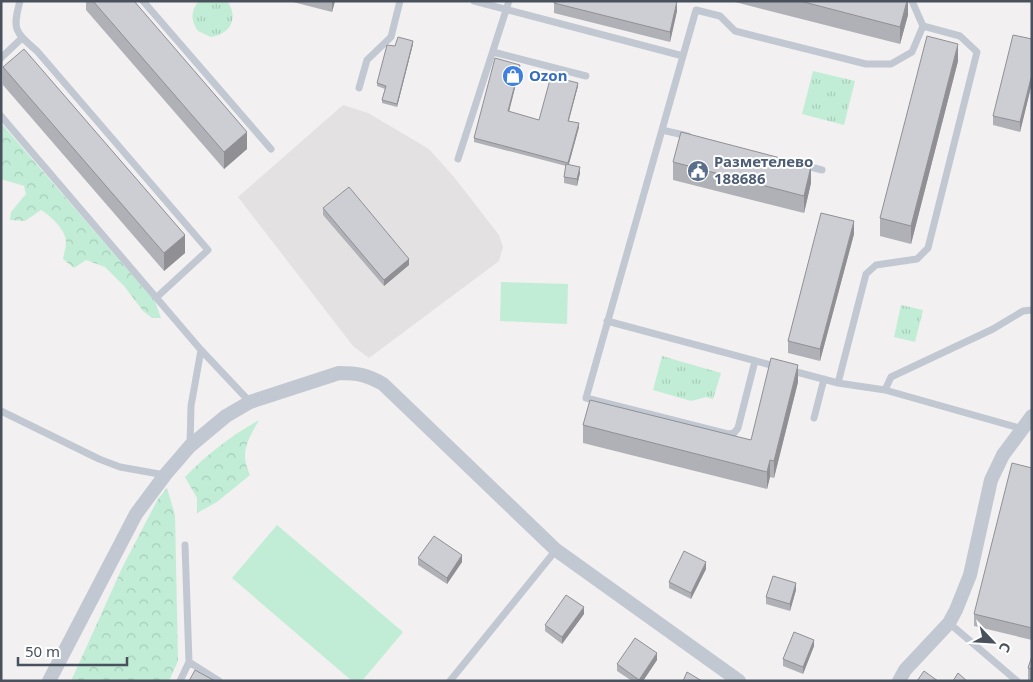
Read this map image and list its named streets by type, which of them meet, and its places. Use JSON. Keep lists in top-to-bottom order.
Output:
{
  "places": {
    "shop": ["Ozon"],
    "public building": ["Разметелево 188686"]
  },
  "scale_bar": "50 m",
  "north": "bottom right"
}
